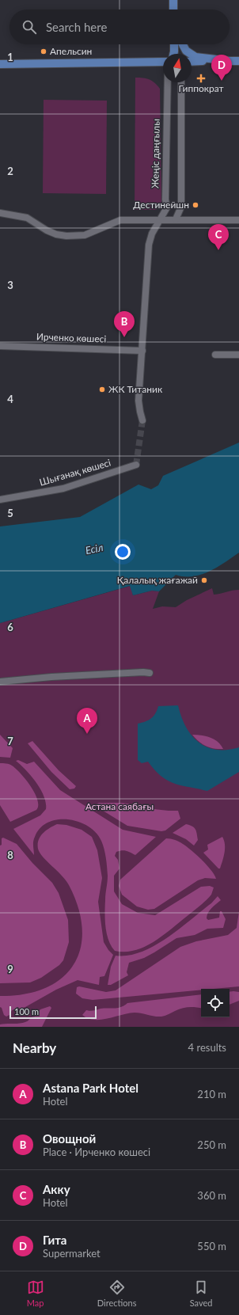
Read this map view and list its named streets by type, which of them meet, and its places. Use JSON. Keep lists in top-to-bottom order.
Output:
{
  "streets": {
    "street": ["Жеңіс даңғылы", "Ирченко көшесі", "Шығанақ көшесі"]
  },
  "crossings": [
    ["Жеңіс даңғылы", "Ирченко көшесі"]
  ],
  "water": ["Есіл"],
  "parks": ["Астана саябағы"],
  "places": {
    "other": [
      "Апельсин",
      "Дестинейшн",
      "ЖК Титаник",
      "Қалалық жағажай"
    ],
    "health": ["Гиппократ"]
  },
  "scale_bar": "100 m",
  "north": "top",
  "page": {
    "search": "Search here",
    "pins": [
      "D",
      "C",
      "B",
      "A"
    ],
    "scale": "100 m",
    "heading": ["Nearby", "4 results"],
    "list": [
      {
        "mark": "A",
        "name": "Astana Park Hotel",
        "note": "Hotel",
        "value": "210 m"
      },
      {
        "mark": "B",
        "name": "Овощной",
        "note": "Place · Ирченко көшесі",
        "value": "250 m"
      },
      {
        "mark": "C",
        "name": "Акку",
        "note": "Hotel",
        "value": "360 m"
      },
      {
        "mark": "D",
        "name": "Гита",
        "note": "Supermarket",
        "value": "550 m"
      }
    ],
    "nav": ["Map", "Directions", "Saved"]
  },
  "grid": {
    "rows": [
      "1",
      "2",
      "3",
      "4",
      "5",
      "6",
      "7",
      "8",
      "9"
    ]
  }
}
